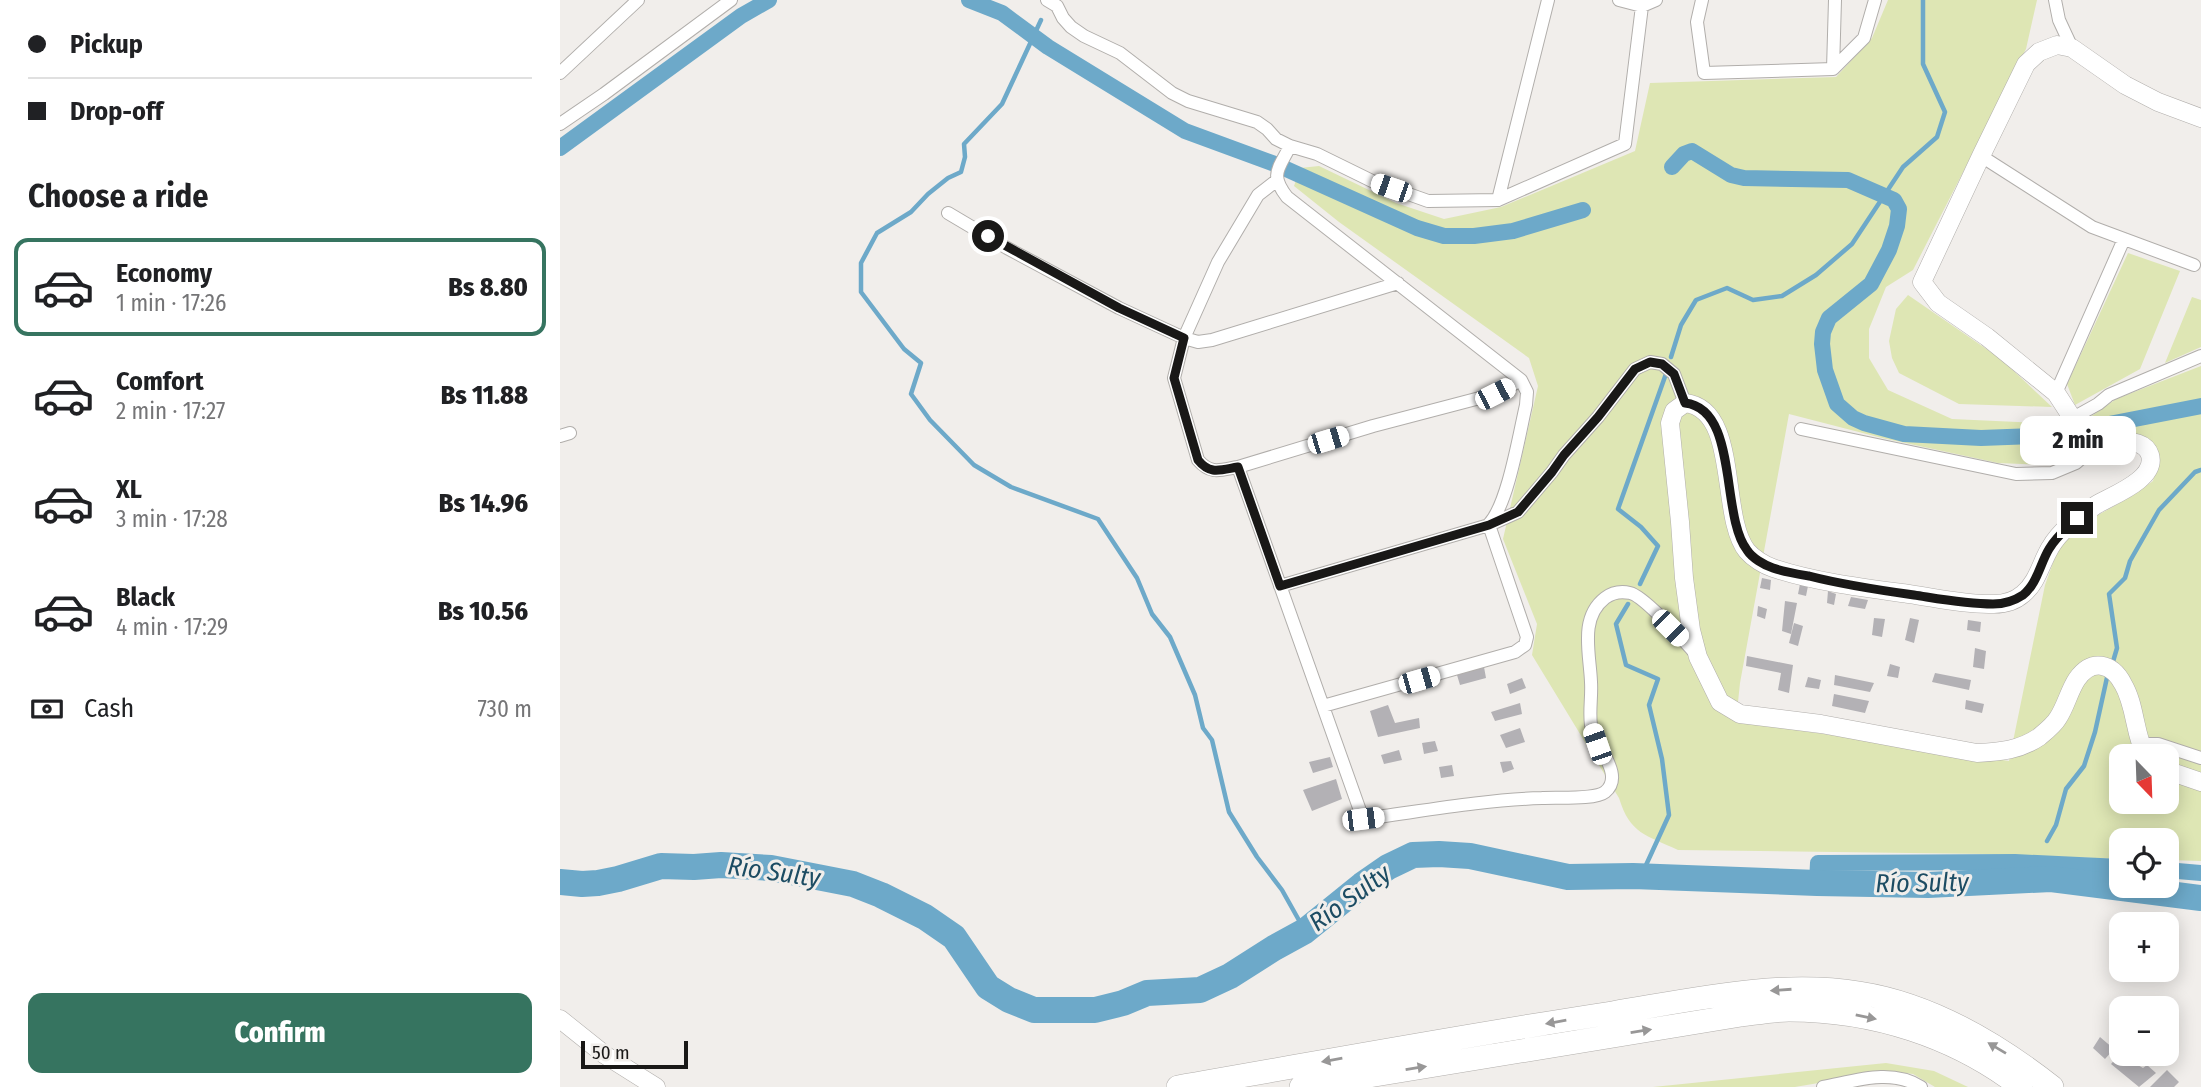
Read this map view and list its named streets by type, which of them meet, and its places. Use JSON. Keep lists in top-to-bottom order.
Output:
{
  "water": ["Río Sulty"],
  "scale_bar": "50 m",
  "north": "bottom right",
  "page": {
    "banner": ["Pickup", "Drop-off"],
    "heading": "Choose a ride",
    "list": [
      {
        "name": "Economy",
        "note": "1 min · 17:26",
        "value": "Bs 8.80"
      },
      {
        "name": "Comfort",
        "note": "2 min · 17:27",
        "value": "Bs 11.88"
      },
      {
        "name": "XL",
        "note": "3 min · 17:28",
        "value": "Bs 14.96"
      },
      {
        "name": "Black",
        "note": "4 min · 17:29",
        "value": "Bs 10.56"
      }
    ],
    "bubble": "2 min",
    "pay": ["Cash", "730 m"],
    "map_buttons": ["+", "−"],
    "buttons": "Confirm",
    "scale": "50 m"
  }
}
